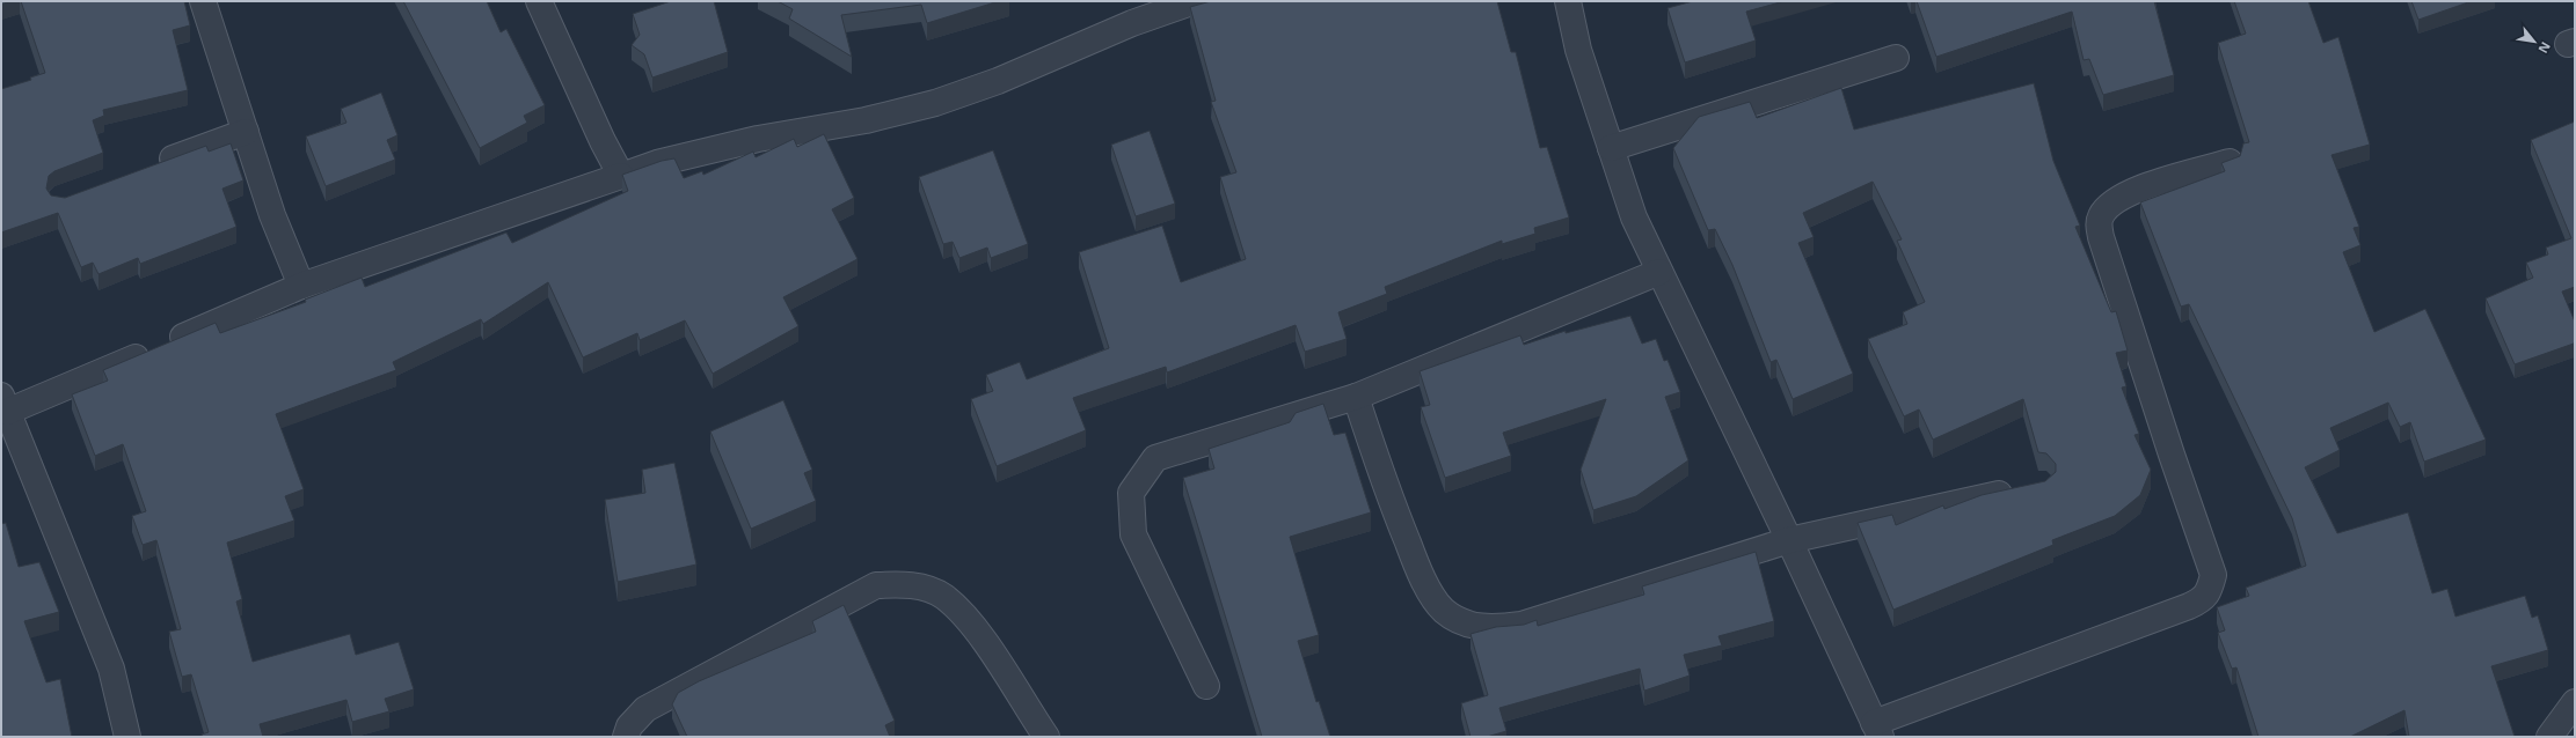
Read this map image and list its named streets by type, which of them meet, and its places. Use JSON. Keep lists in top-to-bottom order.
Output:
{
  "north": "bottom right"
}
